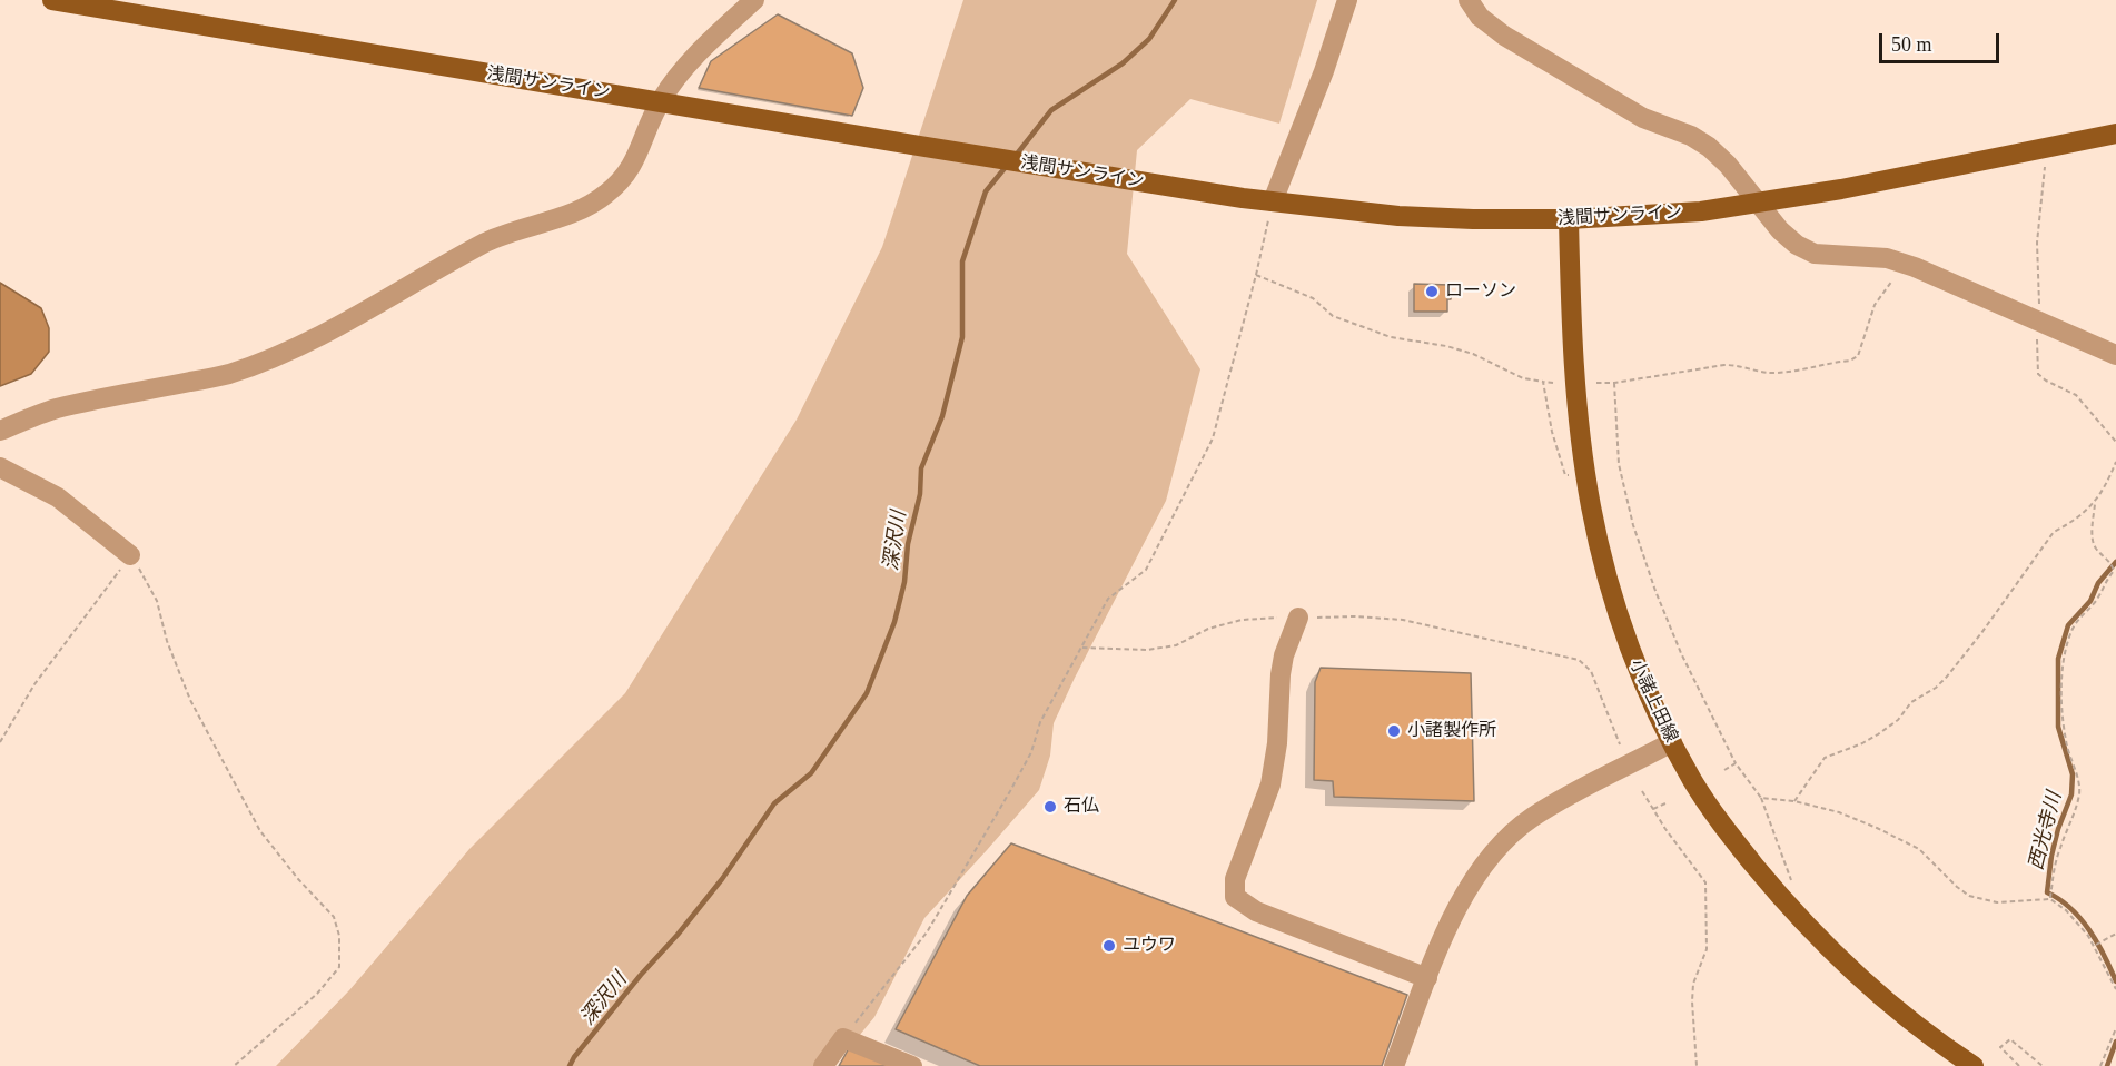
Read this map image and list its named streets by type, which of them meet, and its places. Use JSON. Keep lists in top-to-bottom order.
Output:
{
  "streets": {
    "main road": ["浅間サンライン", "小諸上田線"]
  },
  "crossings": [
    ["浅間サンライン", "小諸上田線"]
  ],
  "water": ["深沢川", "西光寺川"],
  "places": [
    "ローソン",
    "小諸製作所",
    "石仏",
    "ユウワ"
  ],
  "scale_bar": "50 m"
}
